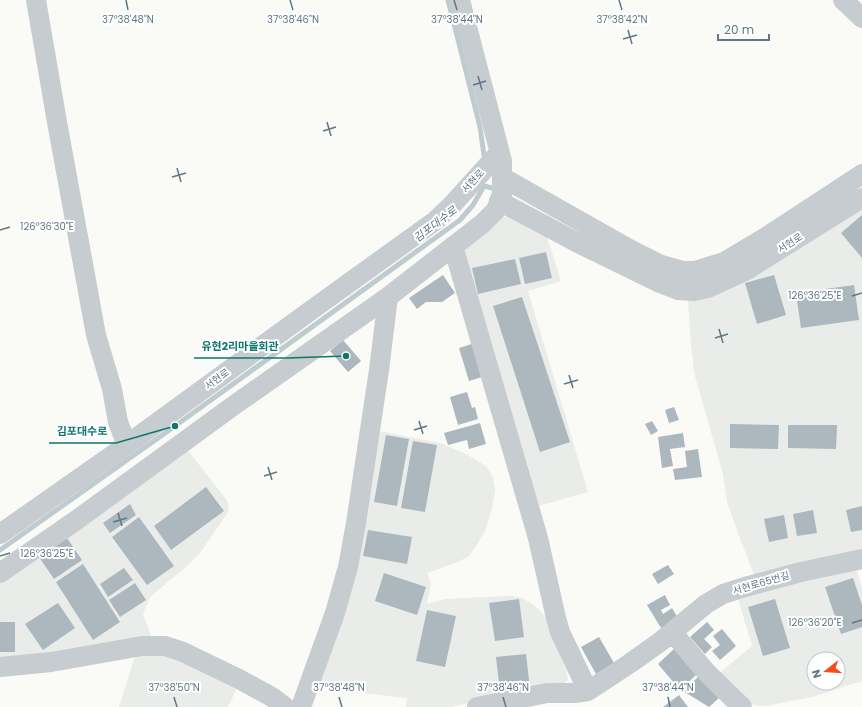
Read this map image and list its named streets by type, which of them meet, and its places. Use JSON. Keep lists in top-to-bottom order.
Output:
{
  "streets": {
    "street": ["서현로", "서현로65번길"]
  },
  "water": ["김포대수로"],
  "places": ["유현2리마을회관", "김포대수로"],
  "scale_bar": "20 m",
  "north": "left",
  "coordinates": [
    "37°38'48\"N",
    "37°38'46\"N",
    "37°38'44\"N",
    "37°38'42\"N",
    "126°36'30\"E",
    "126°36'25\"E",
    "126°36'20\"E",
    "37°38'50\"N"
  ]
}
